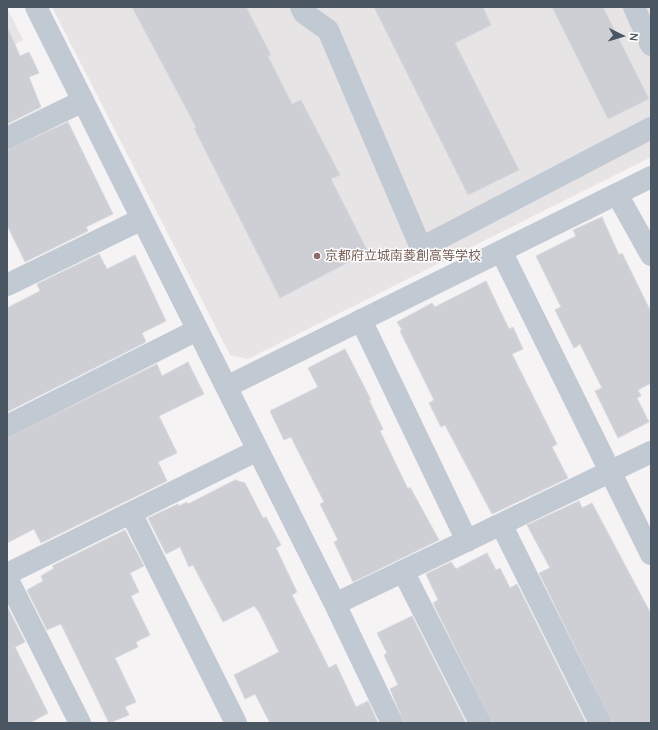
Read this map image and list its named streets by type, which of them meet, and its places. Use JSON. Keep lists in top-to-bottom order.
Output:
{
  "places": ["京都府立城南菱創高等学校"],
  "north": "right"
}
